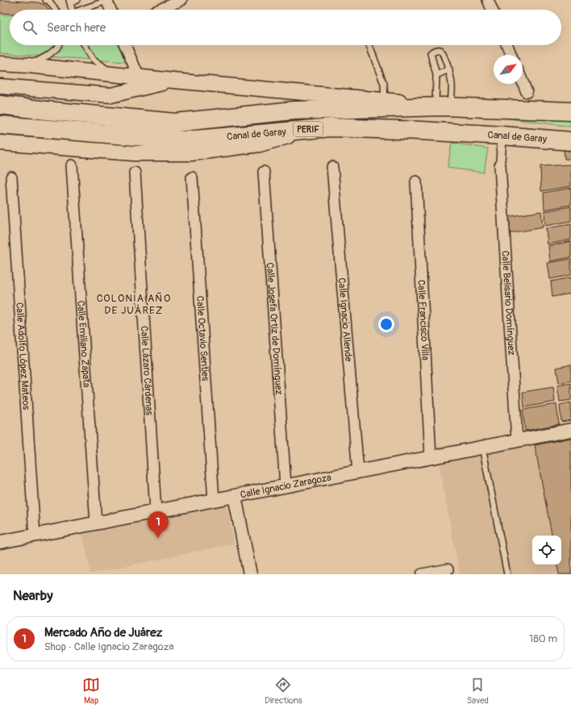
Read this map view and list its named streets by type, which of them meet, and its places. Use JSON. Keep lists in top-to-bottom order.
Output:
{
  "streets": {
    "highway": ["PERIF", "Canal de Garay"],
    "street": [
      "Calle Belisario Domínguez",
      "Calle Ignacio Allende",
      "Calle Francisco Villa",
      "Calle Josefa Ortiz de Domínguez",
      "Calle Octavio Senties",
      "Calle Emiliano Zapata",
      "Calle Adolfo López Mateos",
      "Calle Lázaro Cárdenas",
      "Calle Ignacio Zaragoza"
    ]
  },
  "crossings": [
    ["Calle Belisario Domínguez", "Calle Ignacio Zaragoza"],
    ["Calle Ignacio Allende", "Calle Ignacio Zaragoza"],
    ["Calle Francisco Villa", "Calle Ignacio Zaragoza"],
    ["Calle Josefa Ortiz de Domínguez", "Calle Ignacio Zaragoza"],
    ["Calle Octavio Senties", "Calle Ignacio Zaragoza"],
    ["Calle Emiliano Zapata", "Calle Ignacio Zaragoza"],
    ["Calle Adolfo López Mateos", "Calle Ignacio Zaragoza"],
    ["Calle Lázaro Cárdenas", "Calle Ignacio Zaragoza"]
  ],
  "districts": ["COLONIA AÑO DE JUÁREZ"],
  "north": "top right",
  "page": {
    "search": "Search here",
    "pins": "1",
    "heading": "Nearby",
    "list": [
      {
        "mark": "1",
        "name": "Mercado Año de Juárez",
        "note": "Shop · Calle Ignacio Zaragoza",
        "value": "180 m"
      }
    ],
    "nav": ["Map", "Directions", "Saved"]
  }
}
